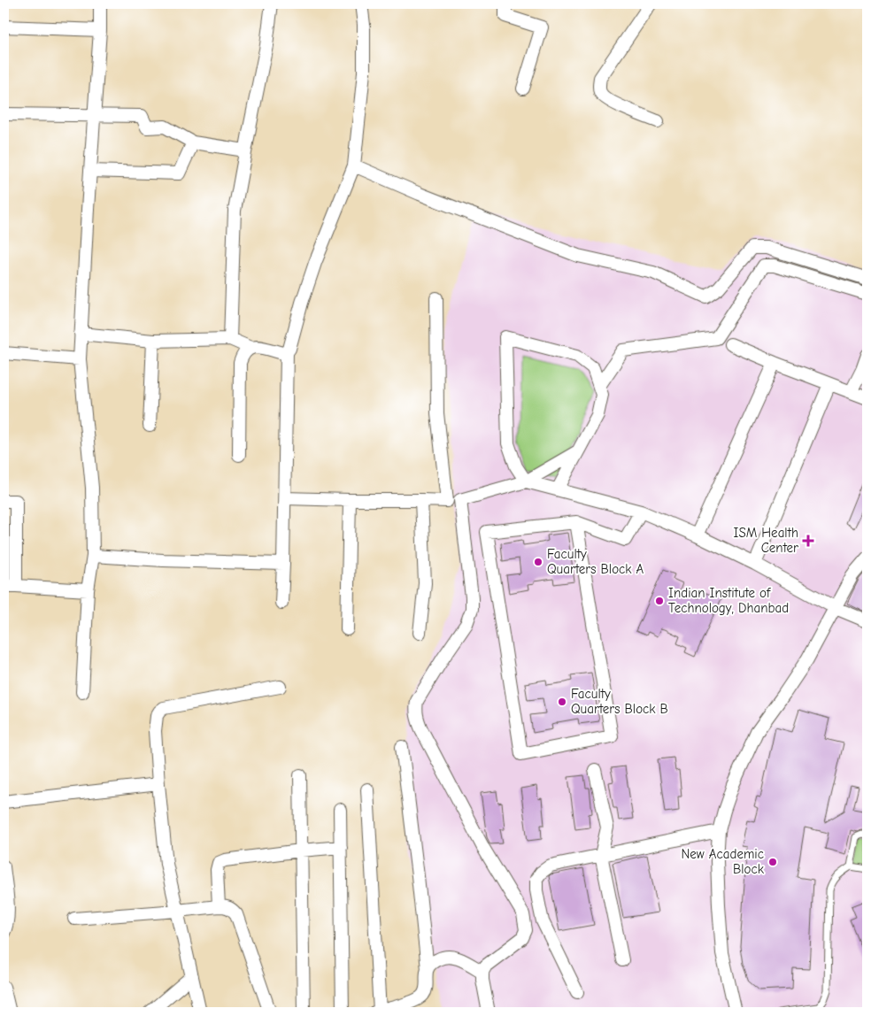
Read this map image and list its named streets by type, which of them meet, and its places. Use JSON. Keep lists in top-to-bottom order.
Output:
{
  "places": {
    "health": ["ISM Health Center"],
    "other": [
      "Faculty Quarters Block A",
      "Indian Institute of Technology, Dhanbad",
      "Faculty Quarters Block B",
      "New Academic Block"
    ]
  }
}
